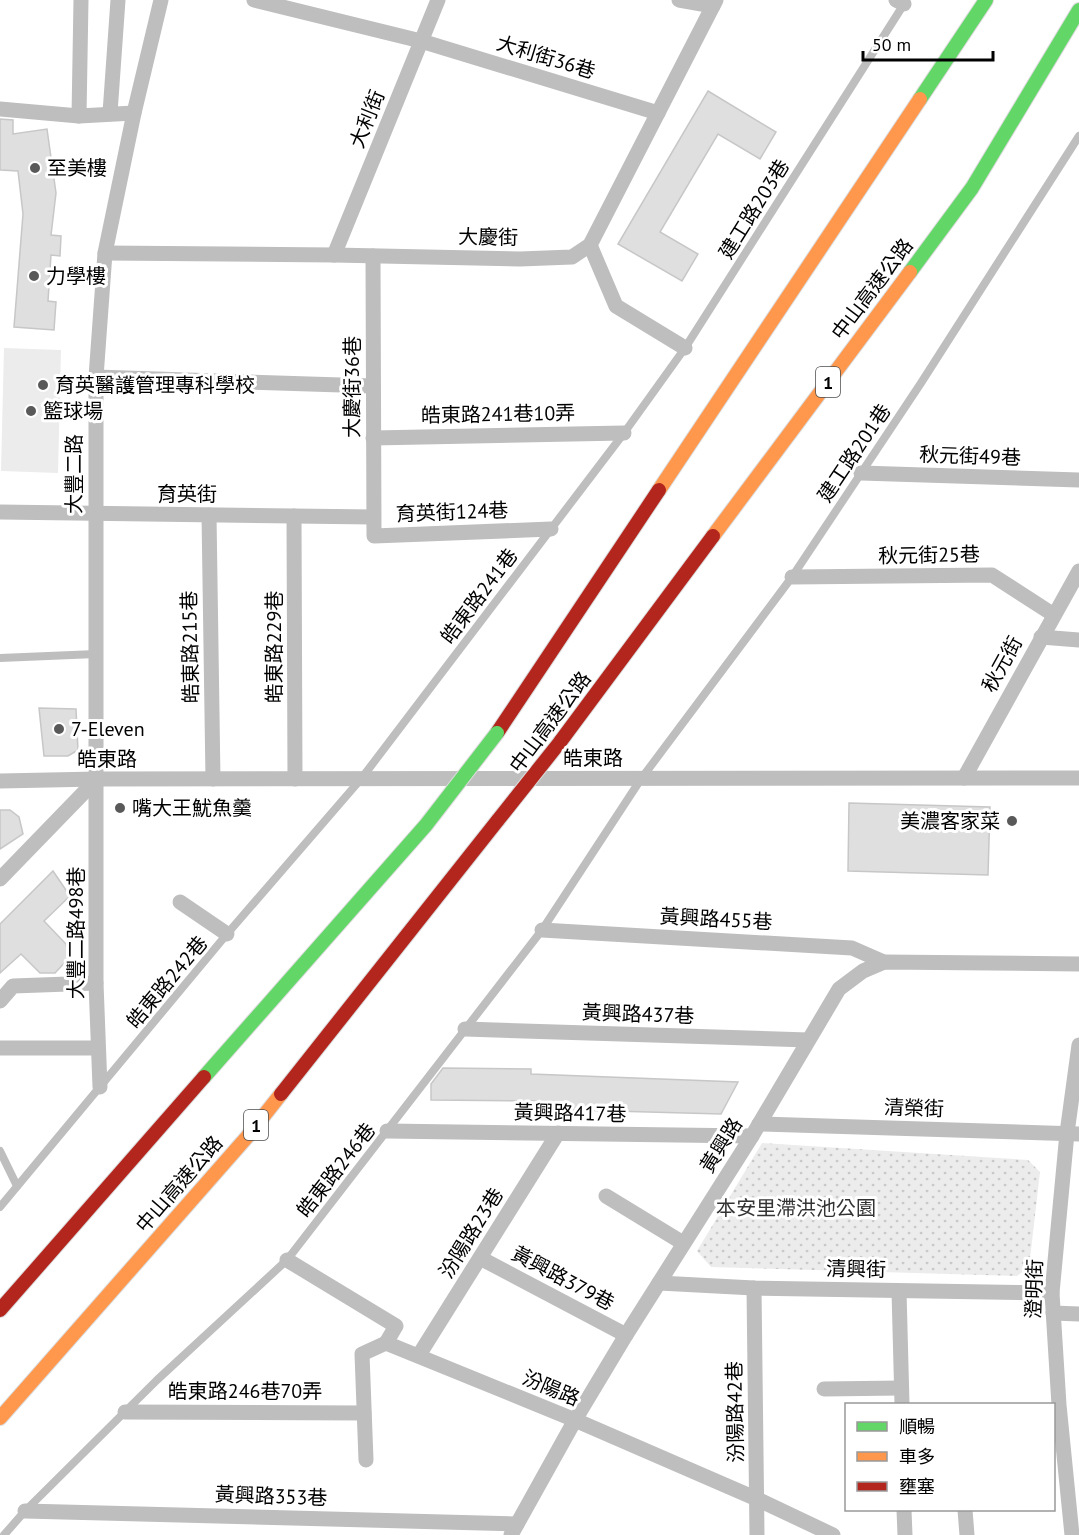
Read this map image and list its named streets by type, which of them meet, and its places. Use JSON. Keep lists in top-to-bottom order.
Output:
{
  "streets": {
    "highway": ["中山高速公路", "1"],
    "street": [
      "大利街36巷",
      "大利街",
      "大慶街",
      "大慶街36巷",
      "皓東路241巷10弄",
      "秋元街49巷",
      "大豐二路",
      "育英街",
      "育英街124巷",
      "秋元街25巷",
      "皓東路215巷",
      "皓東路229巷",
      "秋元街",
      "皓東路",
      "黃興路455巷",
      "大豐二路498巷",
      "黃興路437巷",
      "清榮街",
      "黃興路417巷",
      "黃興路",
      "汾陽路23巷",
      "清興街",
      "黃興路379巷",
      "澄明街",
      "汾陽路",
      "皓東路246巷70弄",
      "汾陽路42巷",
      "黃興路353巷"
    ],
    "lane": [
      "建工路203巷",
      "建工路201巷",
      "皓東路241巷",
      "皓東路242巷",
      "皓東路246巷"
    ]
  },
  "crossings": [
    ["大利街36巷", "大利街"],
    ["大利街", "大慶街"],
    ["建工路203巷", "皓東路241巷10弄"],
    ["建工路203巷", "皓東路241巷"],
    ["大慶街", "大慶街36巷"],
    ["大慶街", "大豐二路"],
    ["大慶街36巷", "皓東路241巷10弄"],
    ["大慶街36巷", "育英街"],
    ["大慶街36巷", "育英街124巷"],
    ["皓東路241巷10弄", "皓東路241巷"],
    ["建工路201巷", "秋元街49巷"],
    ["建工路201巷", "秋元街25巷"],
    ["建工路201巷", "皓東路"],
    ["建工路201巷", "皓東路246巷"],
    ["大豐二路", "育英街"],
    ["大豐二路", "皓東路"],
    ["大豐二路", "大豐二路498巷"],
    ["育英街", "育英街124巷"],
    ["育英街", "皓東路215巷"],
    ["育英街", "皓東路229巷"],
    ["育英街124巷", "皓東路241巷"],
    ["秋元街25巷", "秋元街"],
    ["皓東路241巷", "皓東路"],
    ["皓東路241巷", "皓東路242巷"],
    ["皓東路215巷", "皓東路"],
    ["皓東路229巷", "皓東路"],
    ["秋元街", "皓東路"],
    ["皓東路", "大豐二路498巷"],
    ["皓東路", "皓東路242巷"],
    ["皓東路", "皓東路246巷"],
    ["黃興路455巷", "黃興路"],
    ["黃興路455巷", "皓東路246巷"],
    ["大豐二路498巷", "皓東路242巷"],
    ["黃興路437巷", "黃興路"],
    ["黃興路437巷", "皓東路246巷"],
    ["清榮街", "黃興路417巷"],
    ["清榮街", "黃興路"],
    ["清榮街", "澄明街"],
    ["黃興路417巷", "黃興路"],
    ["黃興路417巷", "皓東路246巷"],
    ["黃興路417巷", "汾陽路23巷"],
    ["黃興路", "清興街"],
    ["黃興路", "黃興路379巷"],
    ["黃興路", "汾陽路"],
    ["黃興路", "黃興路353巷"],
    ["皓東路246巷", "皓東路246巷70弄"],
    ["皓東路246巷", "黃興路353巷"],
    ["汾陽路23巷", "黃興路379巷"],
    ["汾陽路23巷", "汾陽路"],
    ["清興街", "澄明街"],
    ["清興街", "汾陽路42巷"],
    ["汾陽路", "汾陽路42巷"]
  ],
  "parks": ["本安里滯洪池公園"],
  "places": [
    "至美樓",
    "力學樓",
    "育英醫護管理專科學校",
    "籃球場",
    "7-Eleven",
    "嘴大王魷魚羹",
    "美濃客家菜"
  ],
  "legend": ["順暢", "車多", "壅塞"],
  "scale_bar": "50 m"
}
